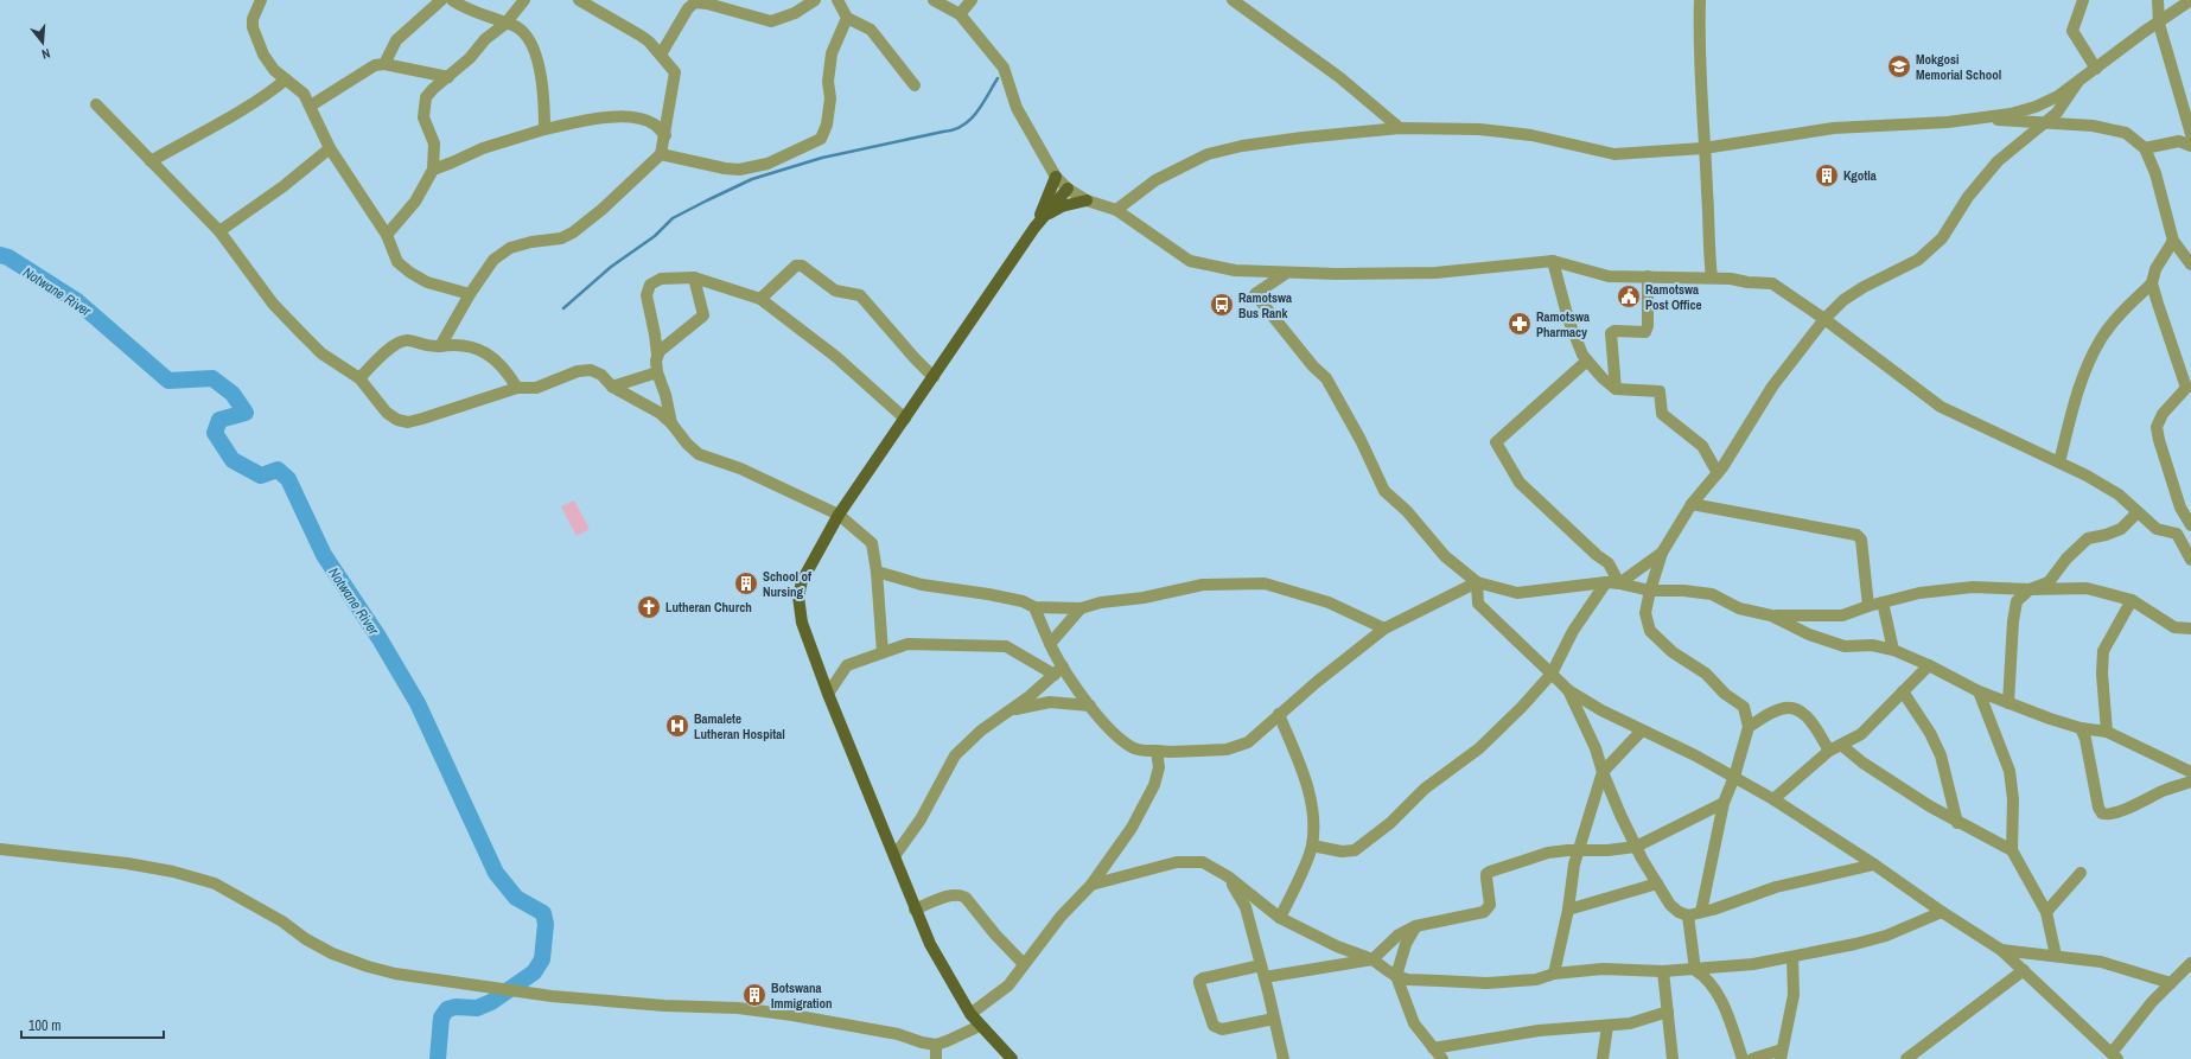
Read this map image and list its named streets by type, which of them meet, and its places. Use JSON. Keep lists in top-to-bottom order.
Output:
{
  "water": ["Notwane River"],
  "places": {
    "school or university": ["Mokgosi Memorial School"],
    "building": ["Kgotla", "School of Nursing", "Botswana Immigration"],
    "public building": ["Ramotswa Post Office"],
    "bus stop": ["Ramotswa Bus Rank"],
    "pharmacy": ["Ramotswa Pharmacy"],
    "church": ["Lutheran Church"],
    "hospital": ["Bamalete Lutheran Hospital"]
  },
  "scale_bar": "100 m",
  "north": "bottom"
}
